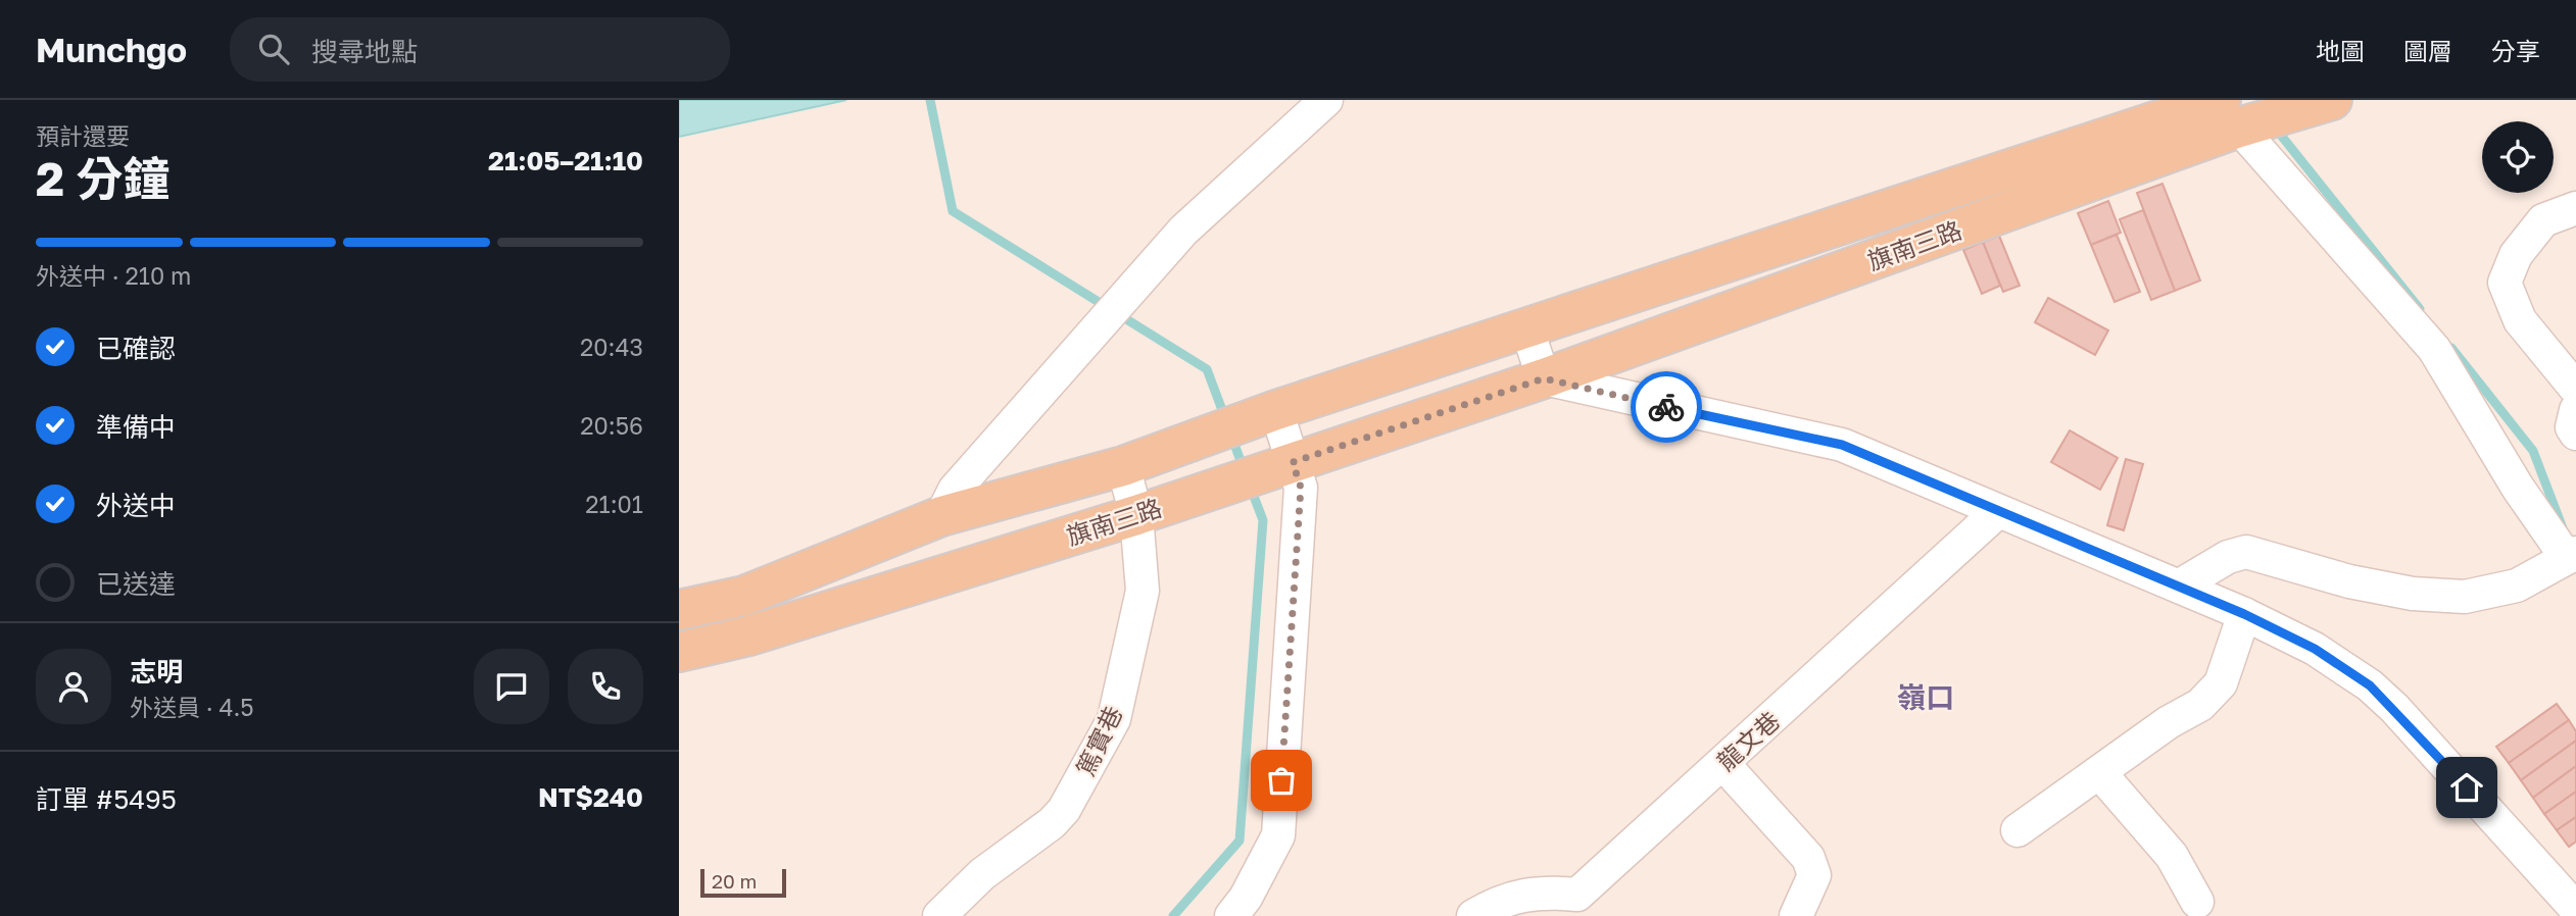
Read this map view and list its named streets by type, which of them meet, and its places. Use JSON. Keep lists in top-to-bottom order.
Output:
{
  "streets": {
    "main road": ["旗南三路"],
    "street": ["篤實巷", "龍文巷"]
  },
  "crossings": [
    ["旗南三路", "篤實巷"]
  ],
  "districts": ["嶺口"],
  "scale_bar": "20 m",
  "page": {
    "header": "Munchgo",
    "search": "搜尋地點",
    "nav": ["地圖", "圖層", "分享"],
    "heading": ["2 分鐘", "預計還要", "21:05–21:10"],
    "panel": [
      "志明",
      "外送員 · 4.5",
      "訂單 #5495",
      "NT$240"
    ],
    "bar": "外送中 · 210 m",
    "list": [
      ["已確認", "20:43"],
      ["準備中", "20:56"],
      ["外送中", "21:01"],
      "已送達"
    ],
    "scale": "20 m"
  }
}
